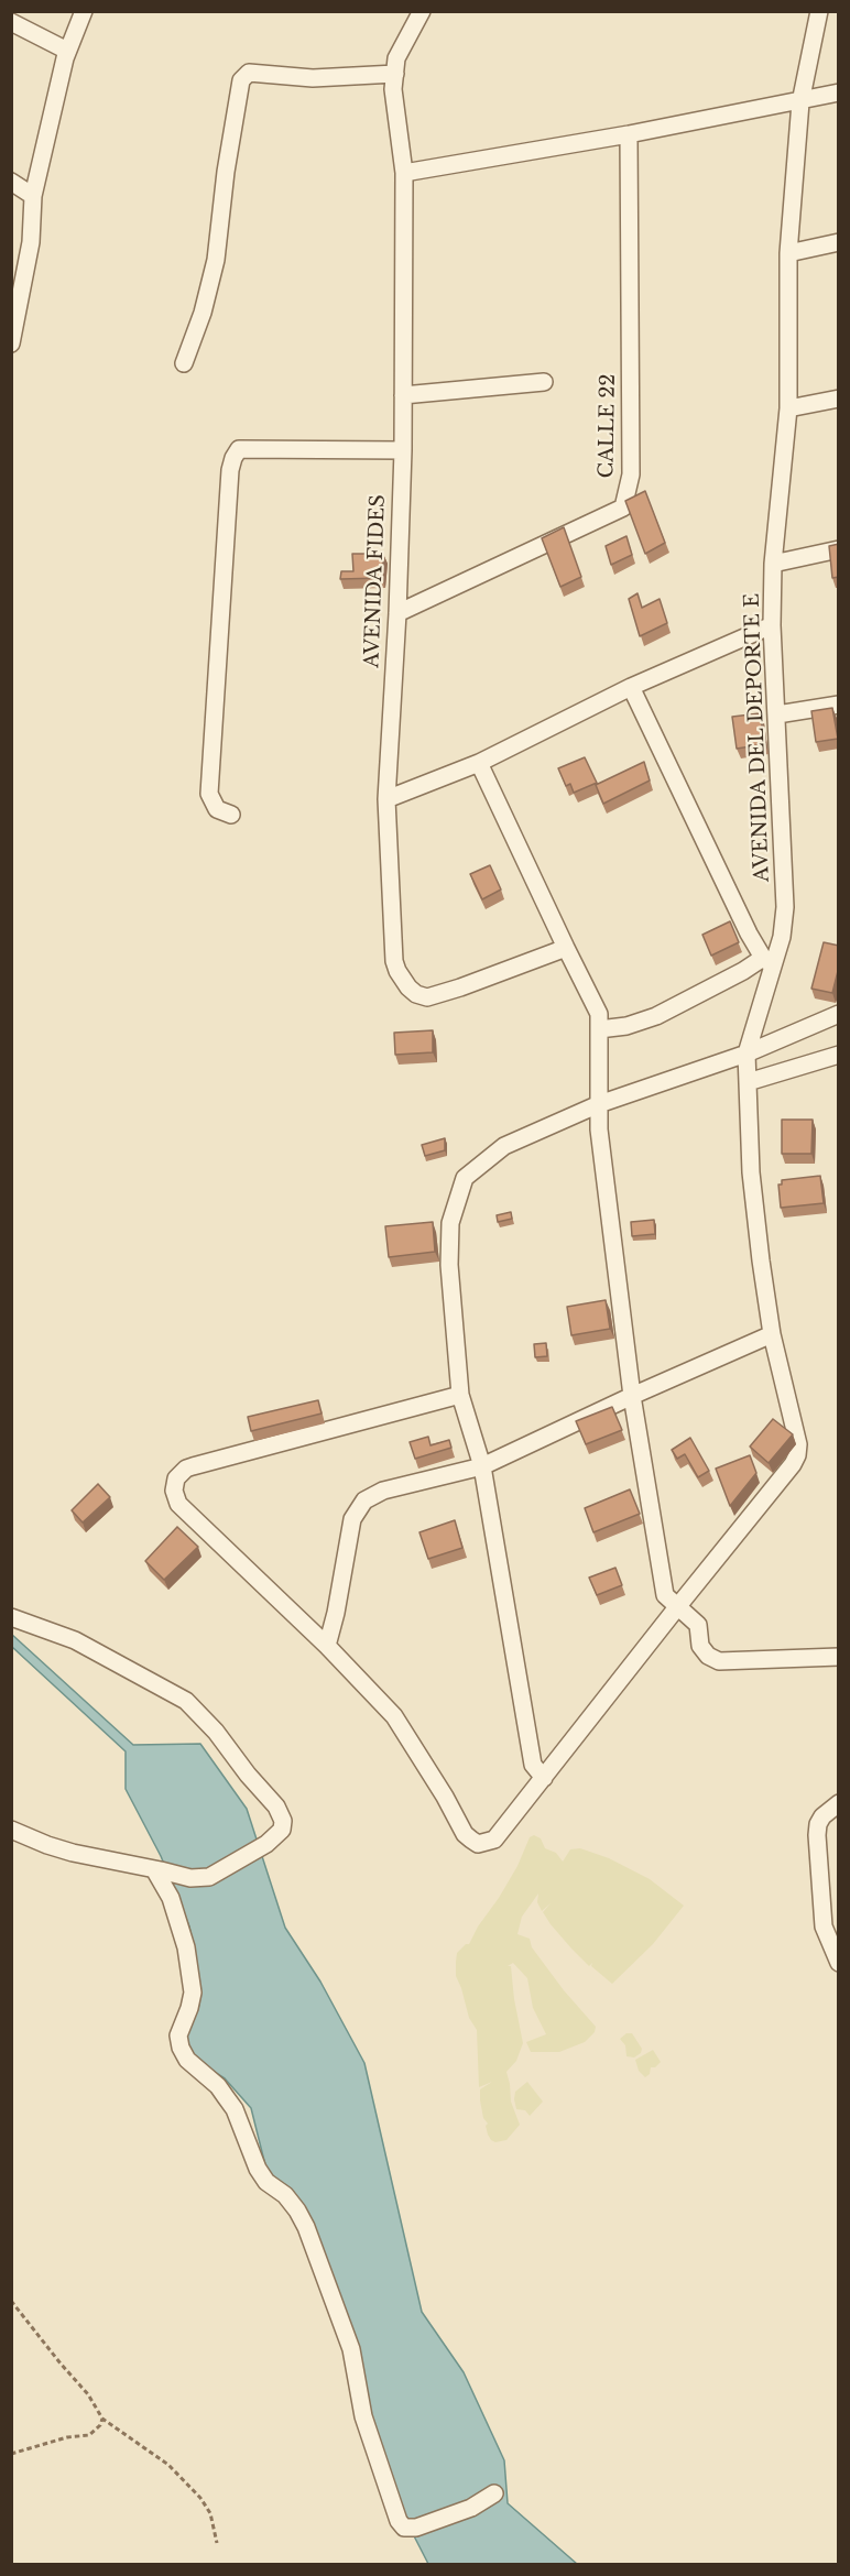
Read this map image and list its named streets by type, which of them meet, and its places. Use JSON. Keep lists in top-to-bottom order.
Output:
{
  "streets": {
    "street": ["CALLE 22", "AVENIDA FIDES", "AVENIDA DEL DEPORTE E"]
  },
  "crossings": [
    ["CALLE 22", "AVENIDA FIDES"]
  ]
}
